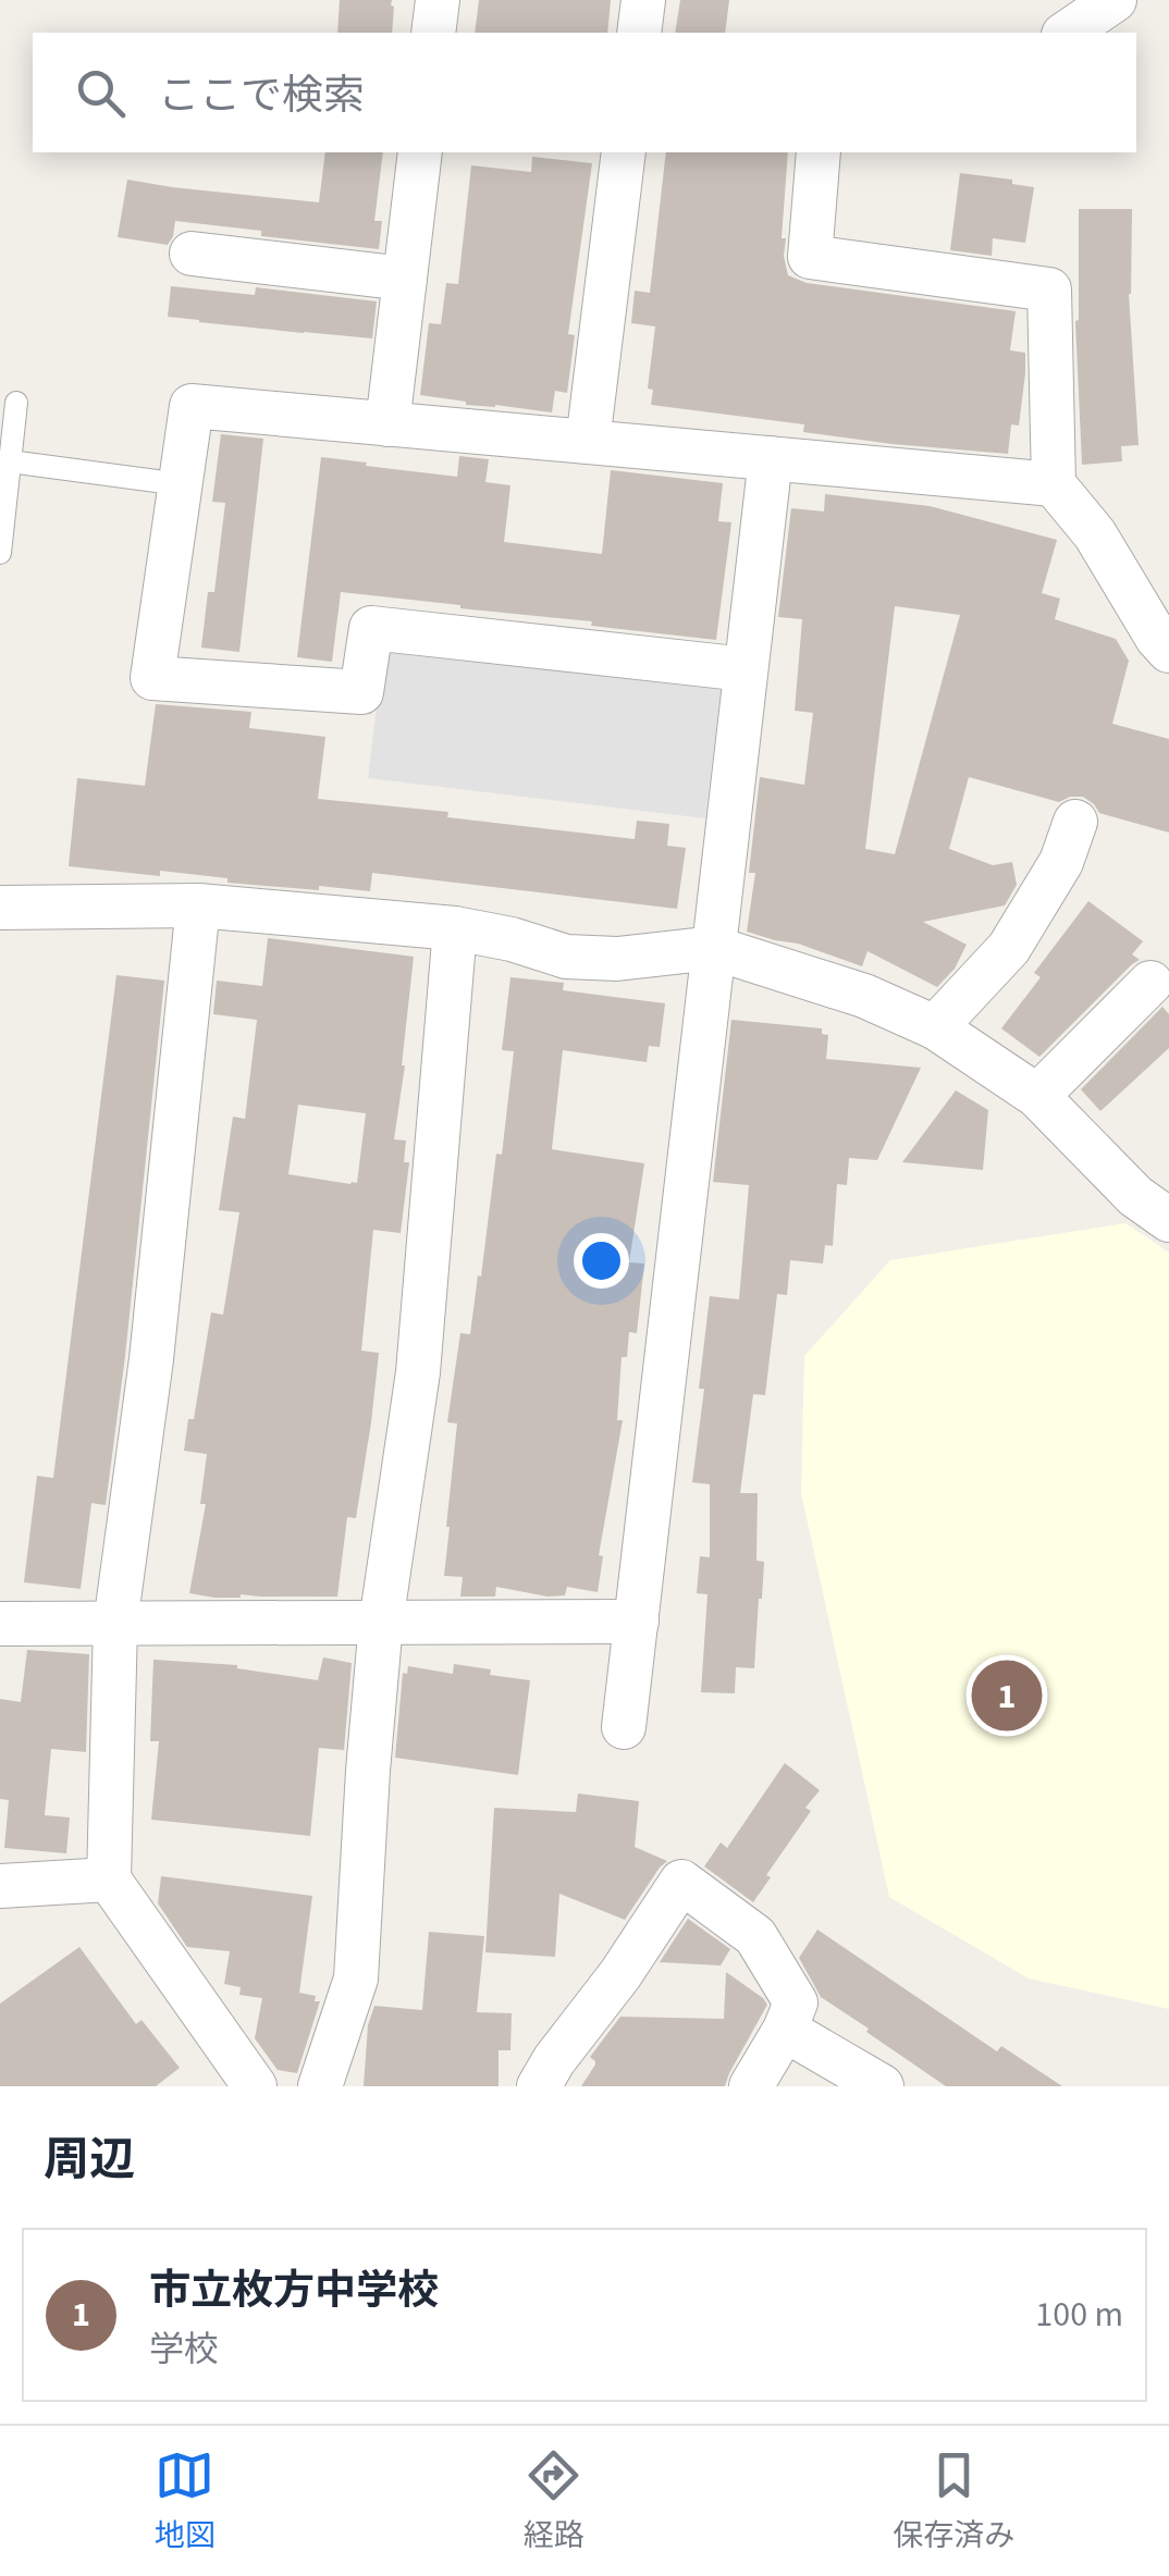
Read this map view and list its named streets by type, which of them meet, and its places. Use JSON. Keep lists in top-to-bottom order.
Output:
{
  "page": {
    "search": "ここで検索",
    "pins": "1",
    "heading": "周辺",
    "list": [
      {
        "mark": "1",
        "name": "市立枚方中学校",
        "note": "学校",
        "value": "100 m"
      }
    ],
    "nav": ["地図", "経路", "保存済み"]
  }
}
